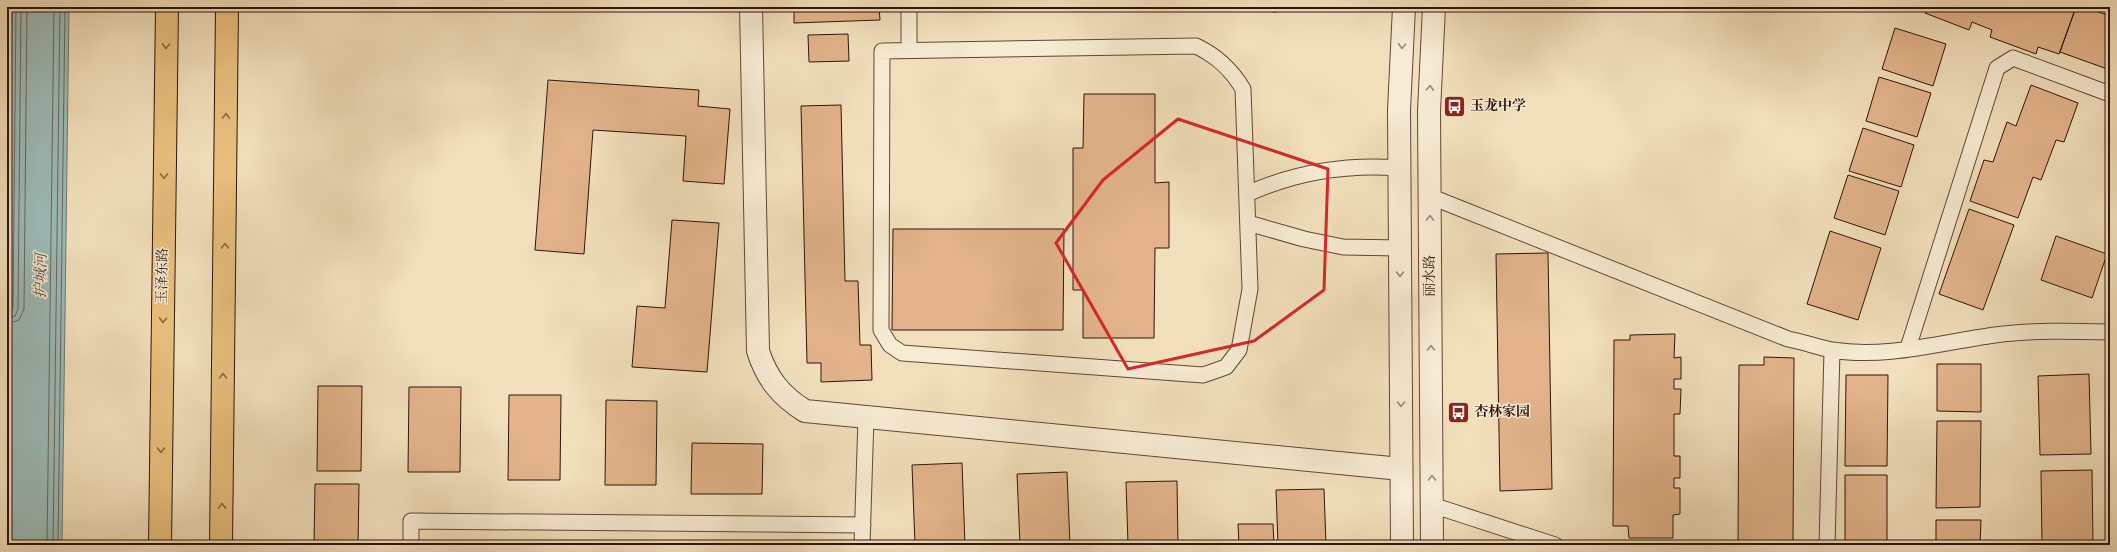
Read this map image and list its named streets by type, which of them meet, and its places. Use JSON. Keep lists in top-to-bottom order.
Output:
{
  "streets": {
    "main road": ["玉泽东路"],
    "street": ["丽水路"]
  },
  "water": ["护城河"],
  "places": {
    "bus stop": ["玉龙中学", "杏林家园"]
  }
}
